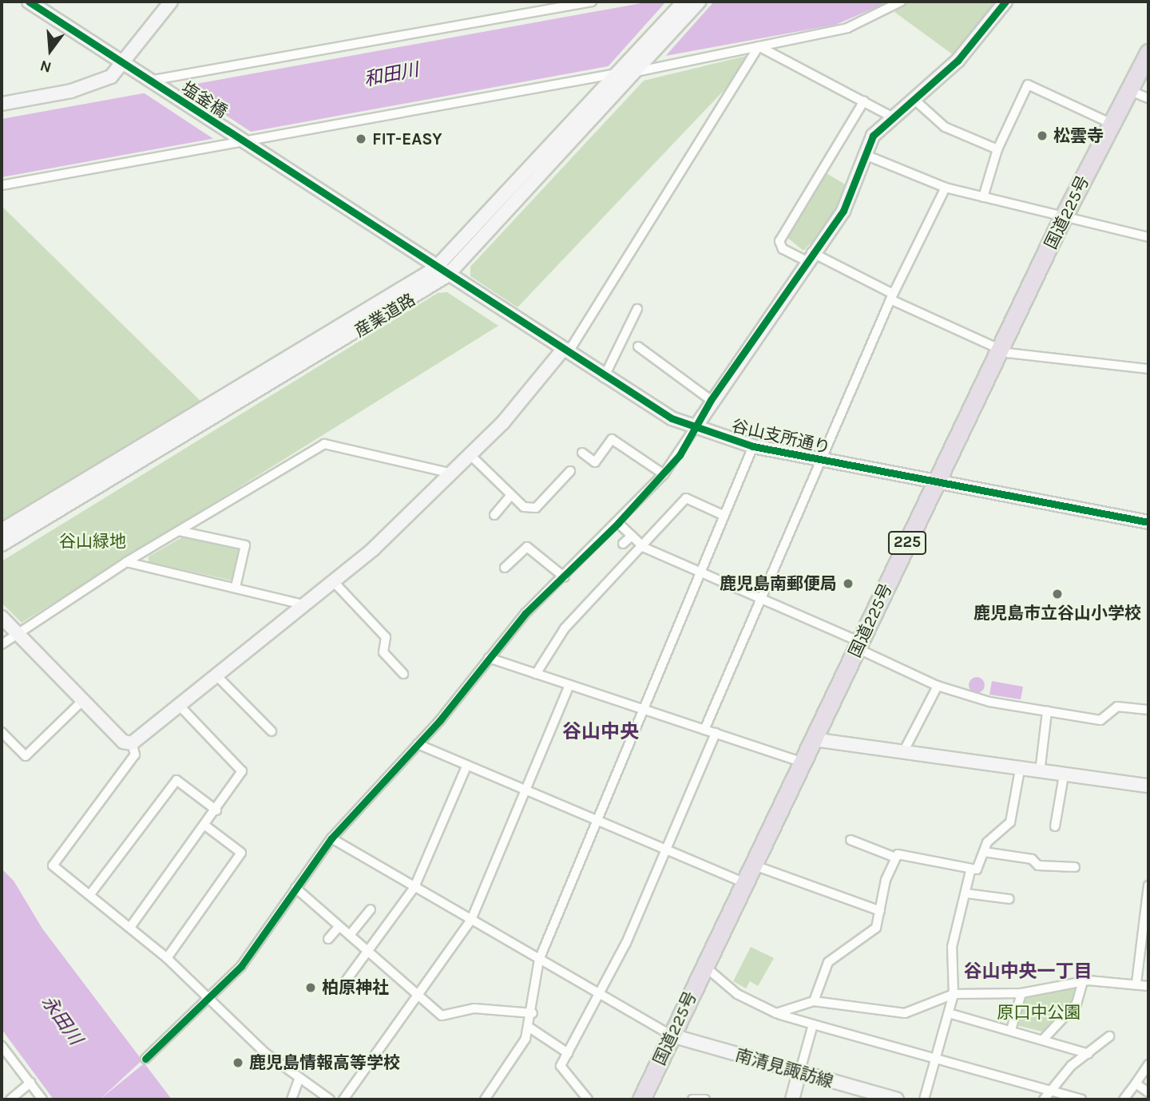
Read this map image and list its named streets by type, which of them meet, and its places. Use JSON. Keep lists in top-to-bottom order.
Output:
{
  "streets": {
    "highway": ["国道225号", "225"],
    "street": [
      "塩釜橋",
      "産業道路",
      "谷山支所通り",
      "南清見諏訪線"
    ]
  },
  "crossings": [
    ["塩釜橋", "産業道路"],
    ["塩釜橋", "谷山支所通り"],
    ["国道225号", "谷山支所通り"],
    ["国道225号", "南清見諏訪線"],
    ["産業道路", "谷山支所通り"]
  ],
  "districts": ["谷山中央", "谷山中央一丁目"],
  "water": ["和田川", "永田川"],
  "parks": ["谷山緑地", "原口中公園"],
  "places": [
    "松雲寺",
    "FIT-EASY",
    "鹿児島南郵便局",
    "鹿児島市立谷山小学校",
    "柏原神社",
    "鹿児島情報高等学校"
  ],
  "north": "bottom"
}
